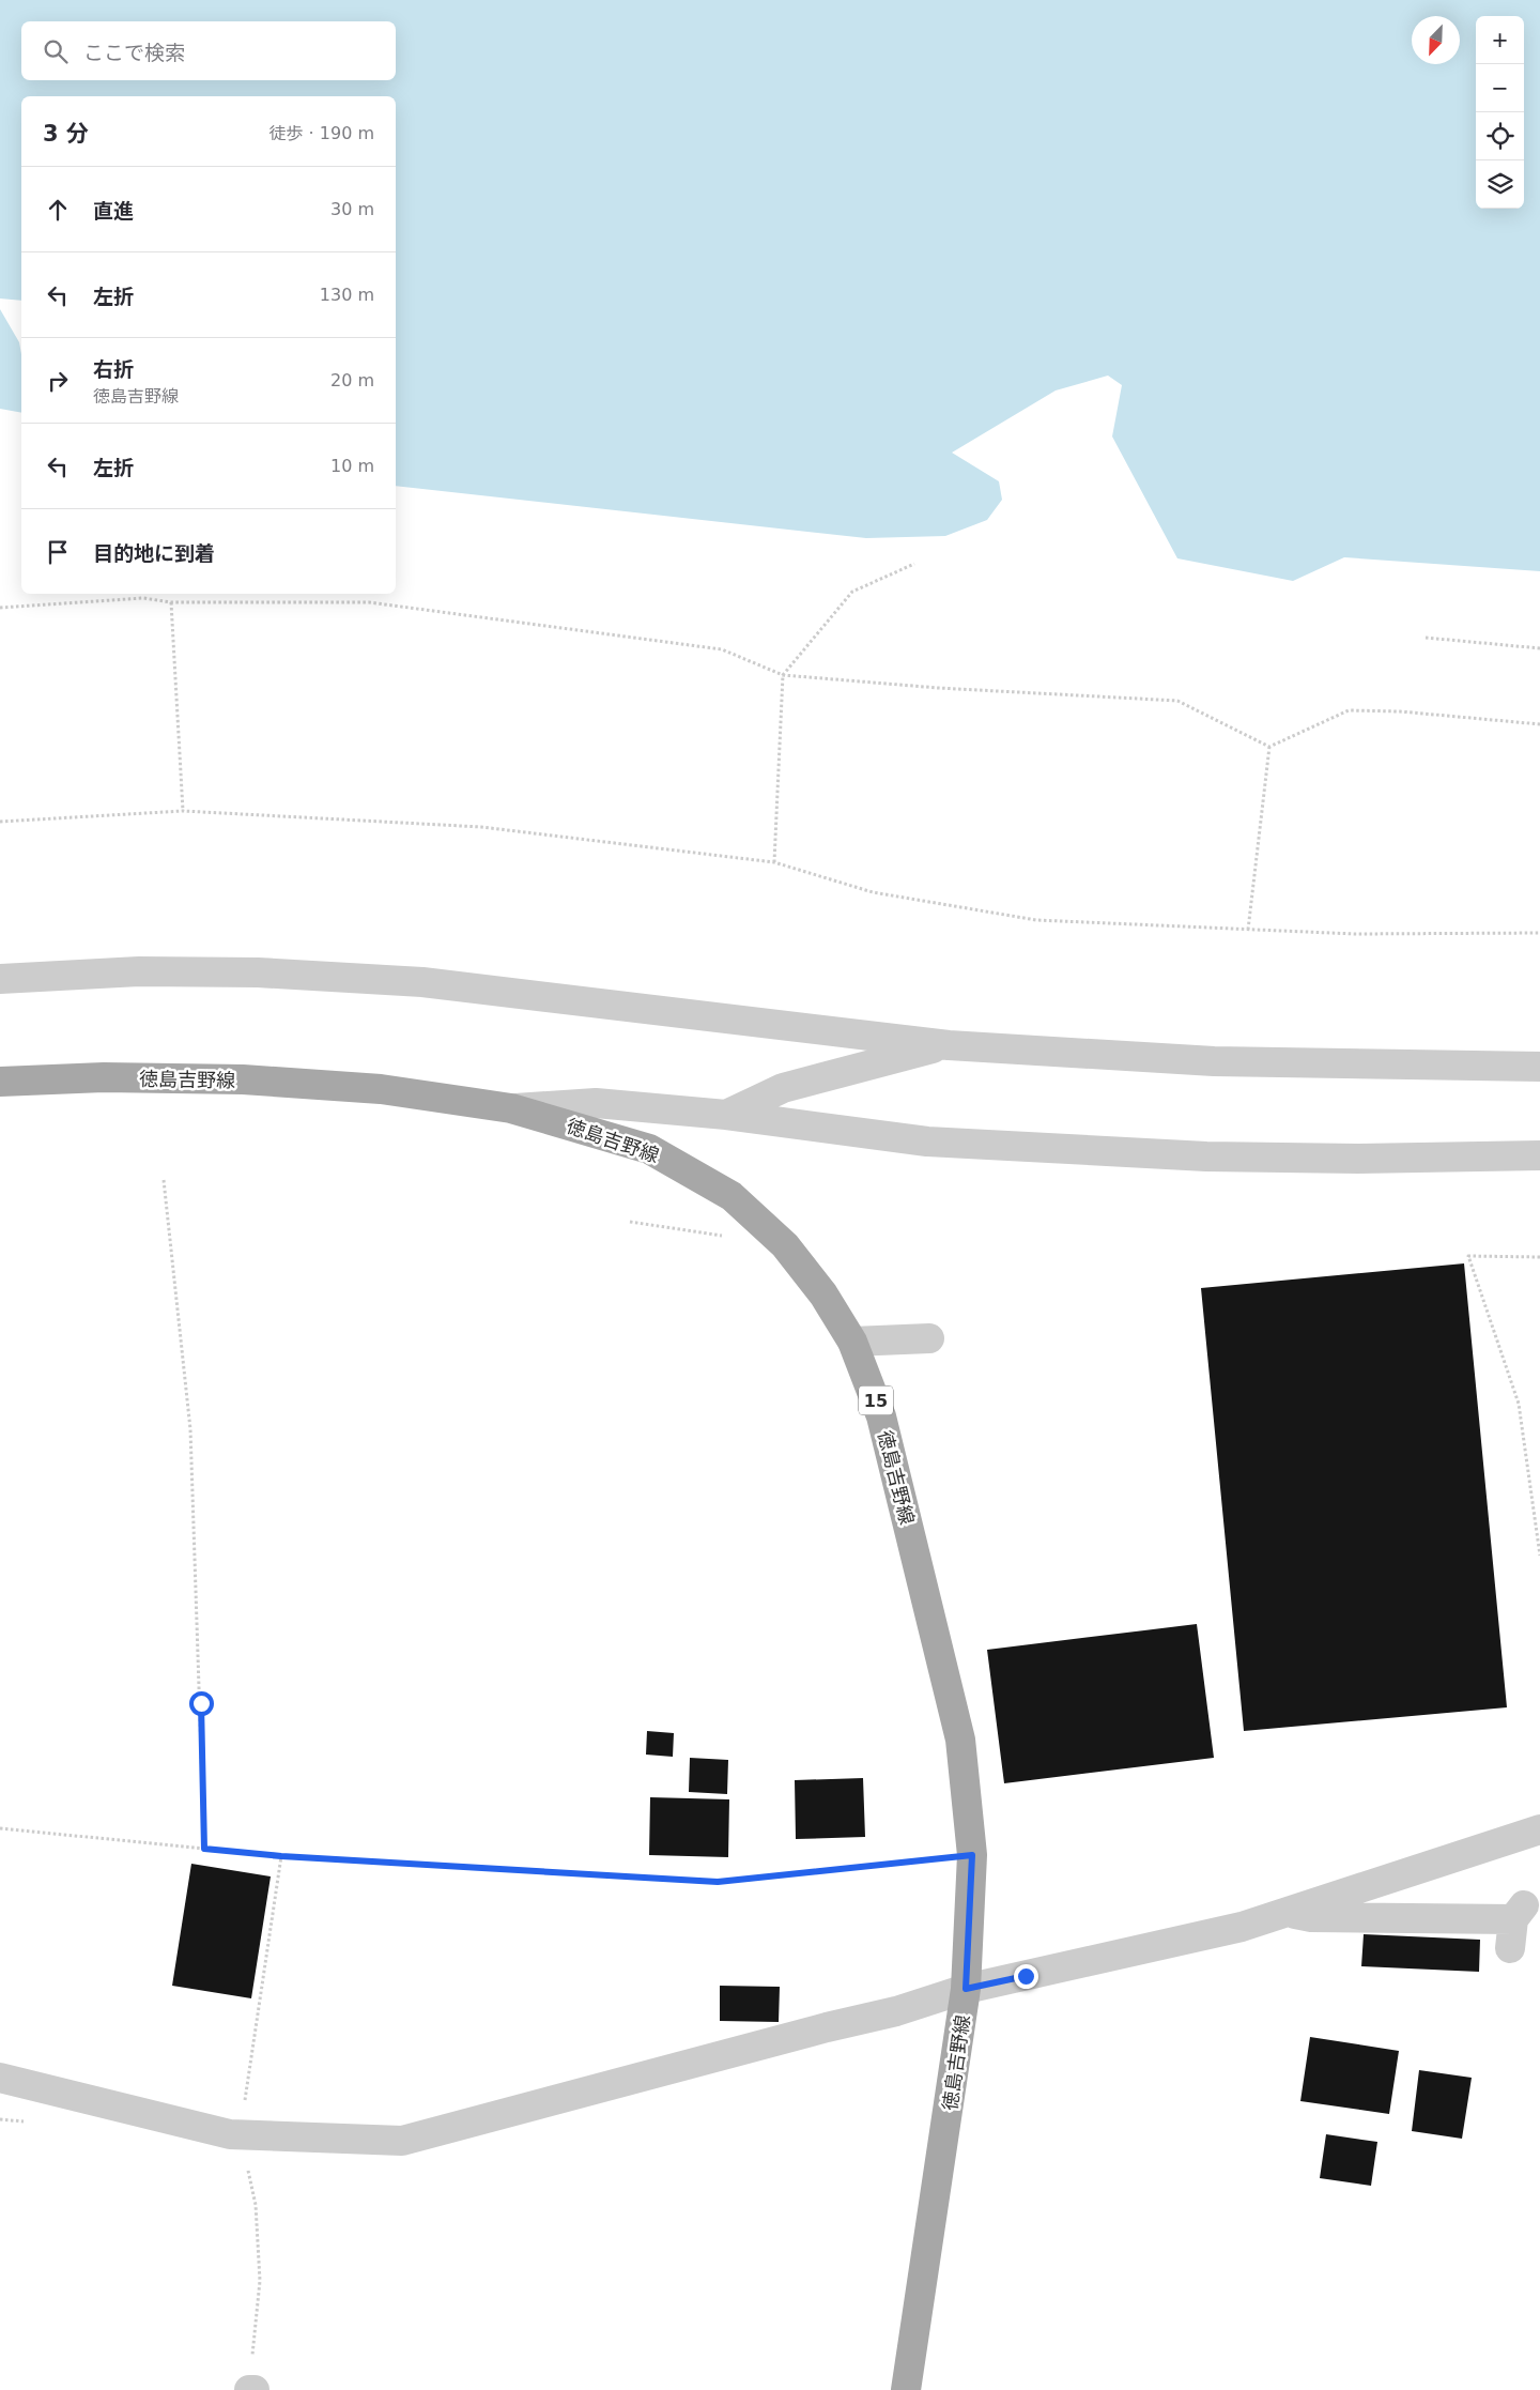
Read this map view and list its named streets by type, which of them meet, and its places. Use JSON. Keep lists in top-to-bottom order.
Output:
{
  "streets": {
    "main road": ["徳島吉野線", "15"]
  },
  "north": "bottom left",
  "page": {
    "map_buttons": ["+", "−"],
    "search": "ここで検索",
    "heading": ["3 分", "徒歩 · 190 m"],
    "list": [
      ["直進", "30 m"],
      ["左折", "130 m"],
      ["右折", "徳島吉野線", "20 m"],
      ["左折", "10 m"],
      "目的地に到着"
    ]
  }
}
